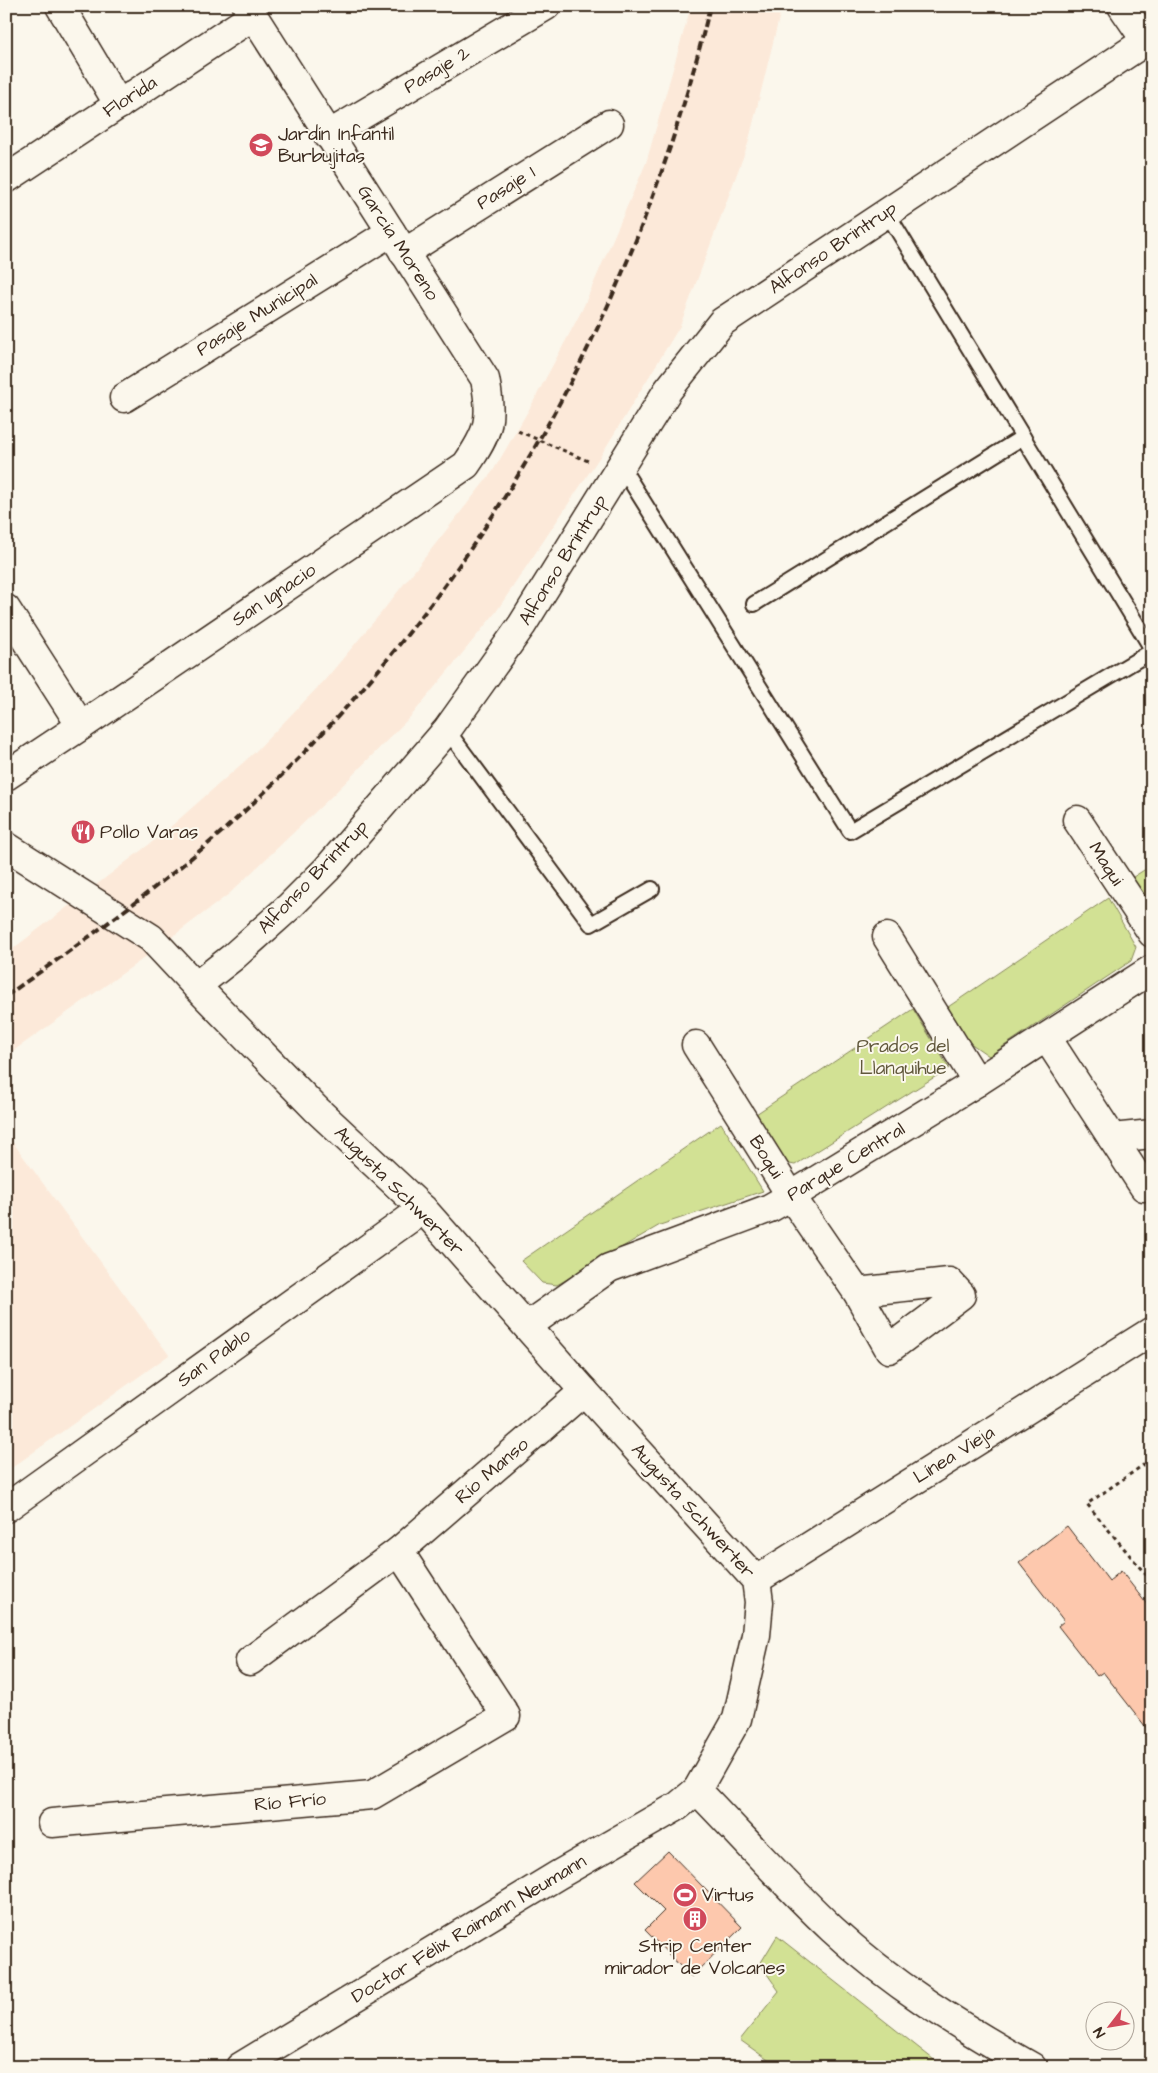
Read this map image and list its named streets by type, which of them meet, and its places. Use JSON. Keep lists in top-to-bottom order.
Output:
{
  "streets": {
    "street": [
      "Pasaje 2",
      "Florida",
      "Pasaje 1",
      "García Moreno",
      "Alfonso Brintrup",
      "Pasaje Municipal",
      "San Ignacio",
      "Maqui",
      "Boqui",
      "Parque Central",
      "Augusta Schwerter",
      "San Pablo",
      "Línea Vieja",
      "Río Manso",
      "Río Frío",
      "Doctor Félix Raimann Neumann"
    ]
  },
  "crossings": [
    ["Pasaje 2", "García Moreno"],
    ["Florida", "García Moreno"],
    ["Pasaje 1", "García Moreno"],
    ["Pasaje 1", "Pasaje Municipal"],
    ["García Moreno", "Pasaje Municipal"],
    ["García Moreno", "San Ignacio"],
    ["Alfonso Brintrup", "Augusta Schwerter"],
    ["Boqui", "Parque Central"],
    ["Parque Central", "Augusta Schwerter"],
    ["Augusta Schwerter", "San Pablo"],
    ["Augusta Schwerter", "Línea Vieja"],
    ["Augusta Schwerter", "Río Manso"],
    ["Augusta Schwerter", "Doctor Félix Raimann Neumann"],
    ["Río Manso", "Río Frío"]
  ],
  "parks": ["Prados del Llanquihue"],
  "places": {
    "school or university": ["Jardín Infantil Burbujitas"],
    "restaurant": ["Pollo Varas"],
    "sports": ["Virtus"],
    "building": ["Strip Center mirador de Volcanes"]
  },
  "north": "bottom left"
}
